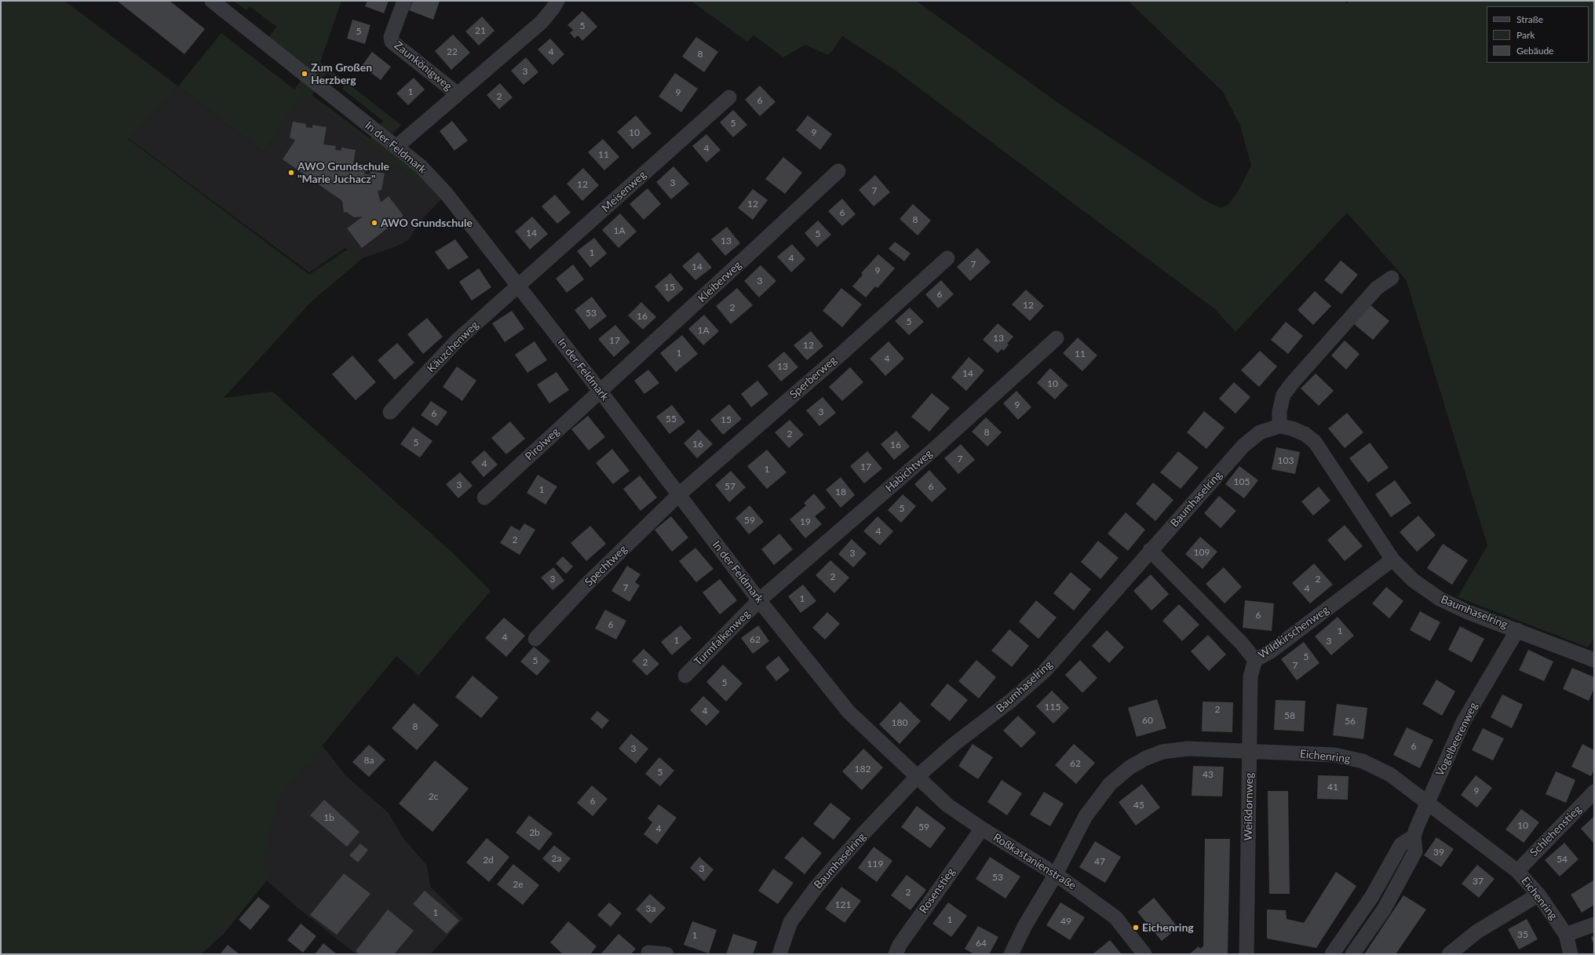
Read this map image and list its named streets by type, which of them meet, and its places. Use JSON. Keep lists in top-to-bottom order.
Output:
{
  "streets": {
    "street": [
      "Zaunkönigweg",
      "In der Feldmark",
      "Meisenweg",
      "Kleiberweg",
      "Käuzchenweg",
      "Sperberweg",
      "Pirolweg",
      "Habichtweg",
      "Baumhaselring",
      "Spechtweg",
      "Wildkirschenweg",
      "Turmfalkenweg",
      "Vogelbeerenweg",
      "Eichenring",
      "Weißdornweg",
      "Schlehenstieg",
      "Roßkastanienstraße",
      "Rosenstieg"
    ]
  },
  "crossings": [
    ["In der Feldmark", "Meisenweg"],
    ["In der Feldmark", "Kleiberweg"],
    ["In der Feldmark", "Käuzchenweg"],
    ["In der Feldmark", "Sperberweg"],
    ["In der Feldmark", "Pirolweg"],
    ["In der Feldmark", "Habichtweg"],
    ["In der Feldmark", "Baumhaselring"],
    ["In der Feldmark", "Spechtweg"],
    ["In der Feldmark", "Turmfalkenweg"],
    ["In der Feldmark", "Roßkastanienstraße"],
    ["Meisenweg", "Käuzchenweg"],
    ["Kleiberweg", "Pirolweg"],
    ["Sperberweg", "Spechtweg"],
    ["Habichtweg", "Turmfalkenweg"],
    ["Baumhaselring", "Wildkirschenweg"],
    ["Baumhaselring", "Vogelbeerenweg"],
    ["Baumhaselring", "Roßkastanienstraße"],
    ["Wildkirschenweg", "Weißdornweg"],
    ["Vogelbeerenweg", "Eichenring"],
    ["Eichenring", "Weißdornweg"],
    ["Eichenring", "Schlehenstieg"],
    ["Eichenring", "Roßkastanienstraße"],
    ["Roßkastanienstraße", "Rosenstieg"]
  ],
  "places": [
    "Zum Großen Herzberg",
    "AWO Grundschule \"Marie Juchacz\"",
    "AWO Grundschule",
    "Eichenring"
  ],
  "house_numbers": [
    "5",
    "21",
    "5",
    "22",
    "4",
    "8",
    "3",
    "1",
    "9",
    "2",
    "6",
    "5",
    "10",
    "9",
    "4",
    "11",
    "3",
    "12",
    "7",
    "12",
    "6",
    "8",
    "1A",
    "14",
    "5",
    "13",
    "1",
    "4",
    "7",
    "14",
    "9",
    "3",
    "15",
    "6",
    "12",
    "2",
    "53",
    "16",
    "5",
    "1A",
    "13",
    "17",
    "12",
    "1",
    "11",
    "4",
    "13",
    "14",
    "10",
    "9",
    "3",
    "6",
    "55",
    "15",
    "8",
    "2",
    "5",
    "16",
    "16",
    "7",
    "103",
    "4",
    "17",
    "1",
    "105",
    "3",
    "57",
    "6",
    "1",
    "18",
    "5",
    "59",
    "19",
    "4",
    "2",
    "109",
    "3",
    "2",
    "3",
    "2",
    "7",
    "4",
    "1",
    "6",
    "6",
    "1",
    "4",
    "62",
    "1",
    "3",
    "5",
    "5",
    "2",
    "7",
    "5",
    "115",
    "2",
    "4",
    "58",
    "60",
    "56",
    "180",
    "8",
    "6",
    "3",
    "8a",
    "62",
    "182",
    "5",
    "43",
    "41",
    "9",
    "2c",
    "6",
    "45",
    "1b",
    "10",
    "59",
    "4",
    "2b",
    "39",
    "2a",
    "54",
    "2d",
    "47",
    "119",
    "3",
    "53",
    "37",
    "2e",
    "2",
    "121",
    "3a",
    "1",
    "1",
    "49",
    "35",
    "1",
    "64"
  ],
  "legend": ["Straße", "Park", "Gebäude"]
}
